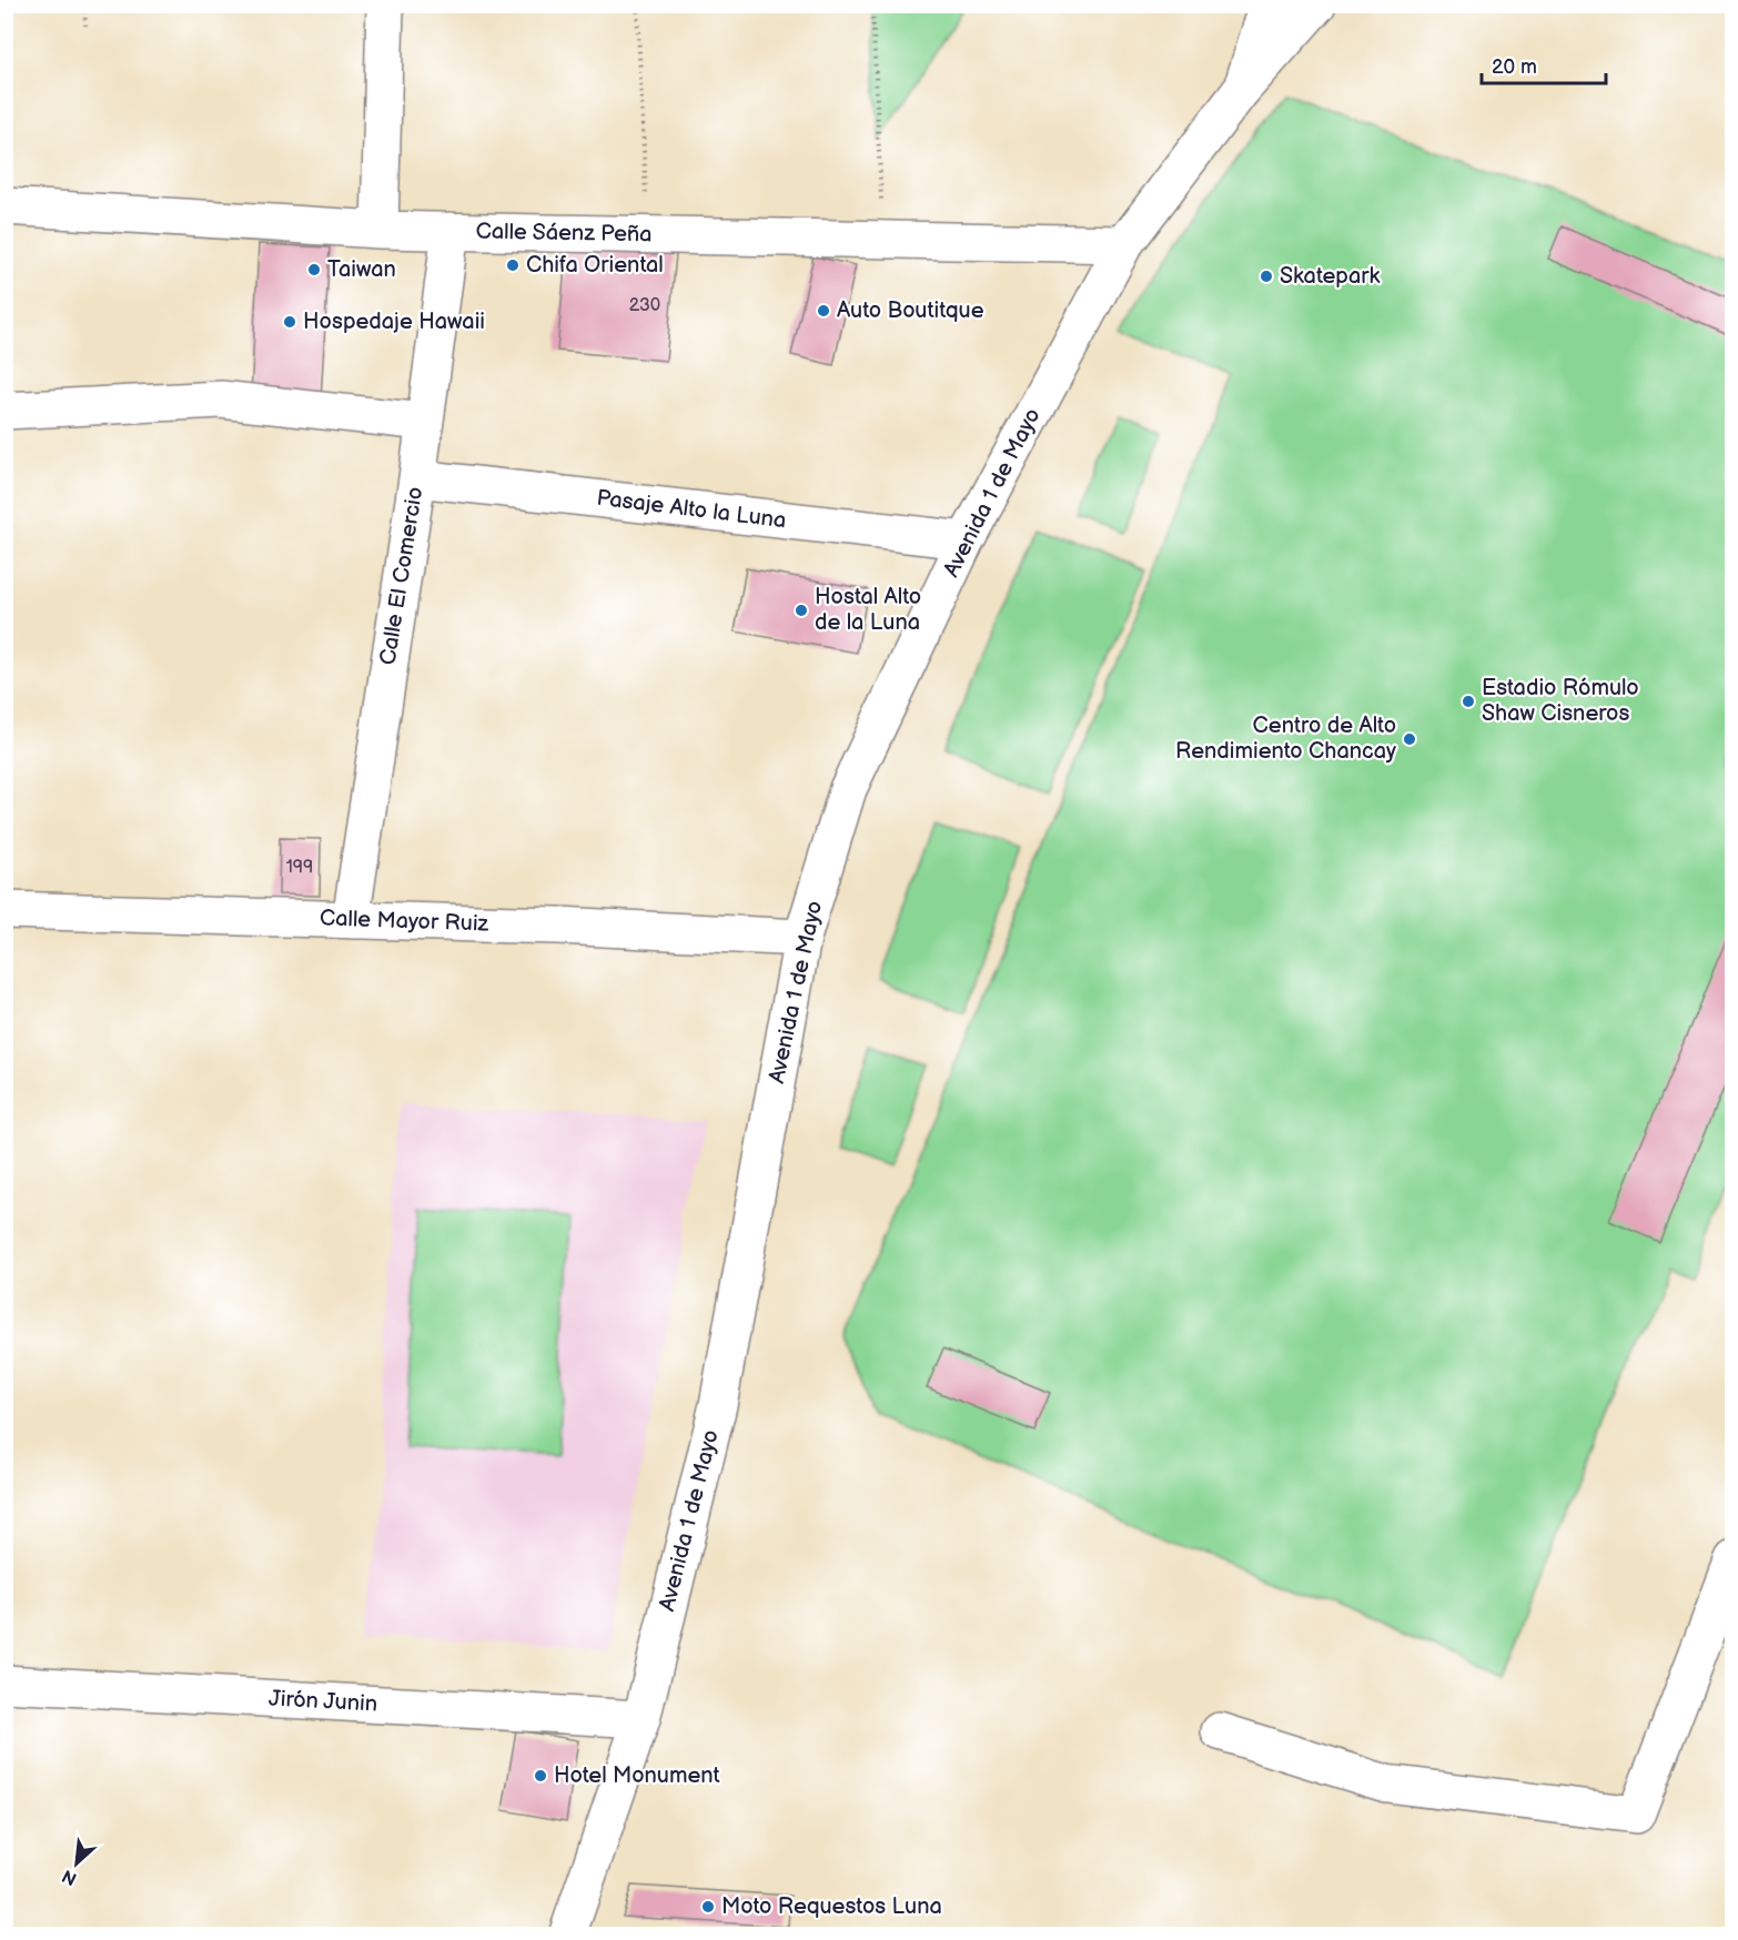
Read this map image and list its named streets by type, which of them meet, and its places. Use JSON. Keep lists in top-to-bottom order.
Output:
{
  "streets": {
    "street": [
      "Calle Sáenz Peña",
      "Avenida 1 de Mayo",
      "Pasaje Alto la Luna",
      "Calle El Comercio",
      "Calle Mayor Ruiz",
      "Jirón Junin"
    ]
  },
  "crossings": [
    ["Calle Sáenz Peña", "Avenida 1 de Mayo"],
    ["Calle Sáenz Peña", "Calle El Comercio"],
    ["Avenida 1 de Mayo", "Pasaje Alto la Luna"],
    ["Avenida 1 de Mayo", "Calle Mayor Ruiz"],
    ["Avenida 1 de Mayo", "Jirón Junin"],
    ["Pasaje Alto la Luna", "Calle El Comercio"],
    ["Calle El Comercio", "Calle Mayor Ruiz"]
  ],
  "places": [
    "Chifa Oriental",
    "Taiwan",
    "Skatepark",
    "Auto Boutitque",
    "Hospedaje Hawaii",
    "Hostal Alto de la Luna",
    "Estadio Rómulo Shaw Cisneros",
    "Centro de Alto Rendimiento Chancay",
    "Hotel Monument",
    "Moto Requestos Luna"
  ],
  "house_numbers": ["230", "199"],
  "scale_bar": "20 m",
  "north": "bottom left"
}
